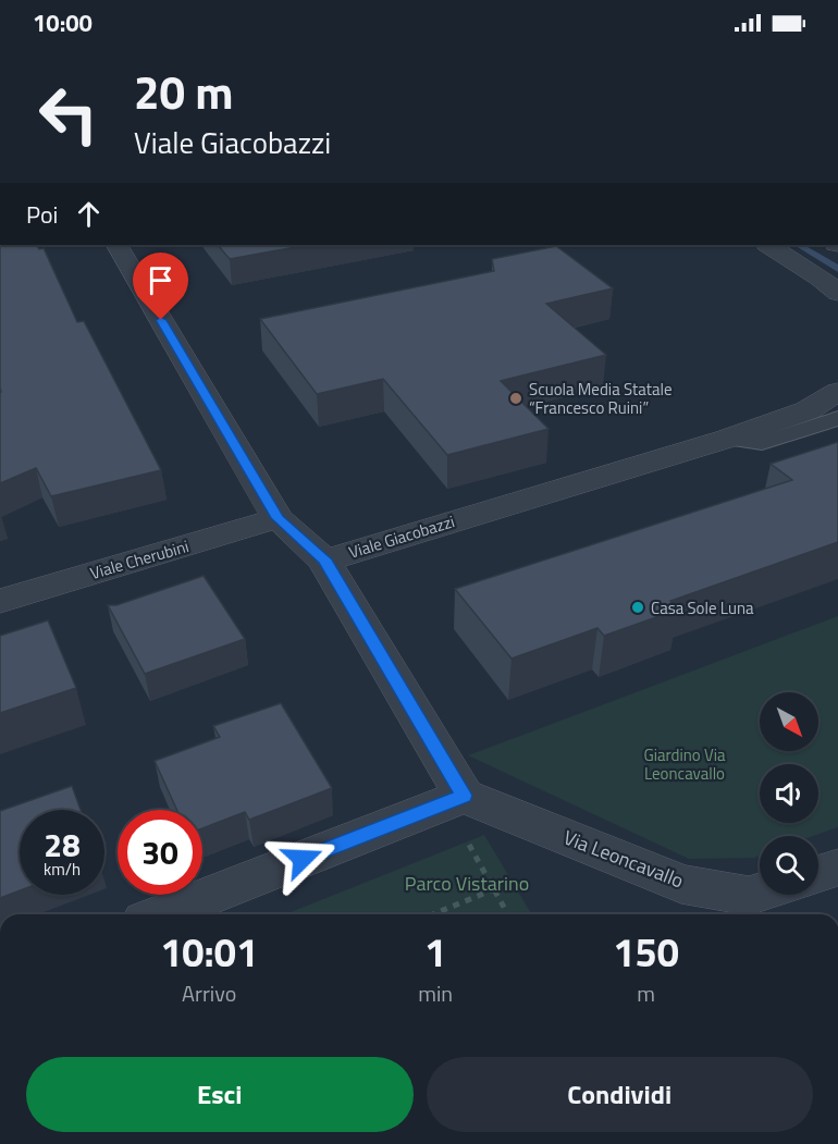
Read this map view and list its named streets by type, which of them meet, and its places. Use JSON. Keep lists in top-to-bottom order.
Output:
{
  "streets": {
    "street": ["Viale Giacobazzi", "Viale Cherubini", "Via Leoncavallo"]
  },
  "crossings": [
    ["Viale Giacobazzi", "Via Leoncavallo"]
  ],
  "parks": ["Giardino Via Leoncavallo", "Parco Vistarino"],
  "places": ["Scuola Media Statale “Francesco Ruini”", "Casa Sole Luna"],
  "north": "bottom right",
  "page": {
    "status": "10:00",
    "turn": ["20 m", "Viale Giacobazzi"],
    "then": "Poi",
    "speed": "28 km/h",
    "limit": "30",
    "eta": [
      "10:01",
      "Arrivo",
      "1",
      "min",
      "150",
      "m"
    ],
    "buttons": ["Esci", "Condividi"]
  }
}
